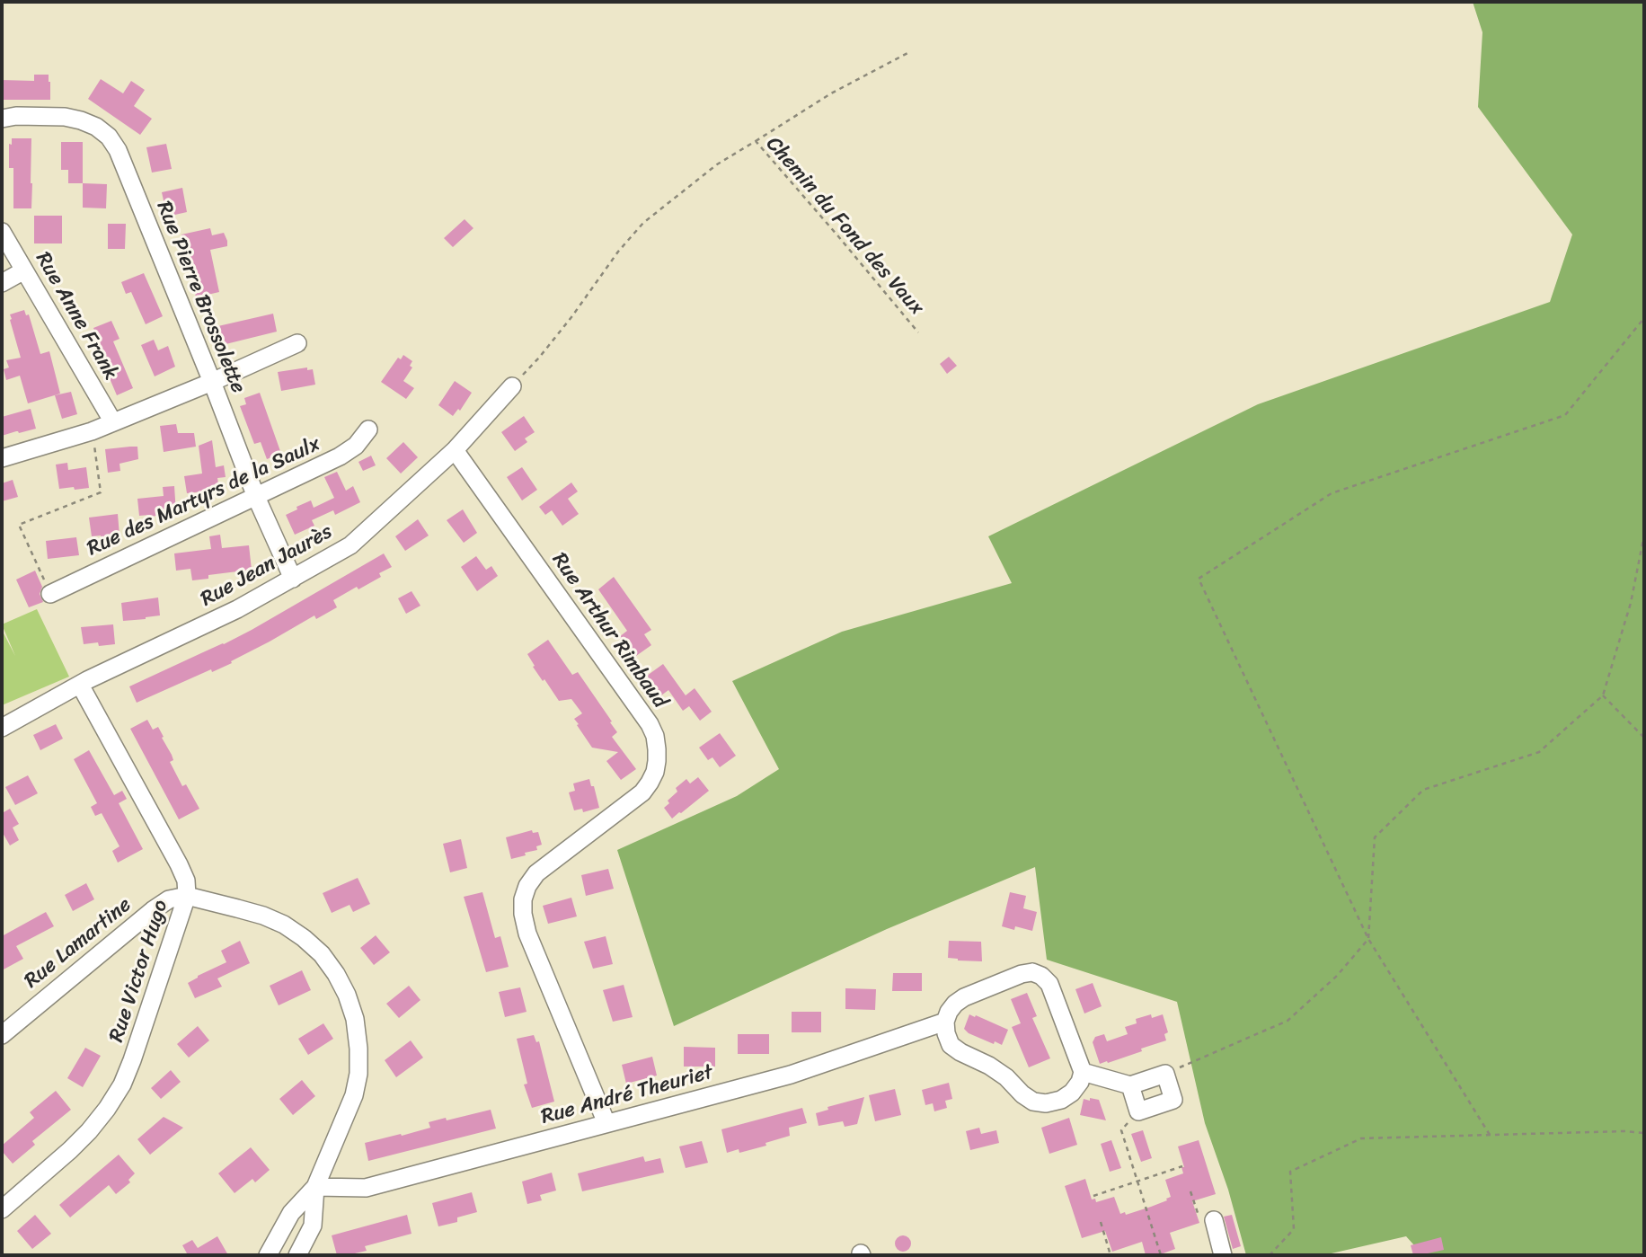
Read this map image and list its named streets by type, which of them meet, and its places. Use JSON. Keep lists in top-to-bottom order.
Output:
{
  "streets": {
    "street": [
      "Rue Pierre Brossolette",
      "Rue Anne Frank",
      "Rue des Martyrs de la Saulx",
      "Rue Jean Jaurès",
      "Rue Arthur Rimbaud",
      "Rue Lamartine",
      "Rue Victor Hugo",
      "Rue André Theuriet"
    ],
    "path": ["Chemin du Fond des Vaux"]
  },
  "crossings": [
    ["Chemin du Fond des Vaux", "Rue Jean Jaurès"],
    ["Rue Pierre Brossolette", "Rue des Martyrs de la Saulx"],
    ["Rue Pierre Brossolette", "Rue Jean Jaurès"],
    ["Rue Jean Jaurès", "Rue Arthur Rimbaud"],
    ["Rue Jean Jaurès", "Rue Victor Hugo"],
    ["Rue Arthur Rimbaud", "Rue André Theuriet"],
    ["Rue Lamartine", "Rue Victor Hugo"]
  ]
}
